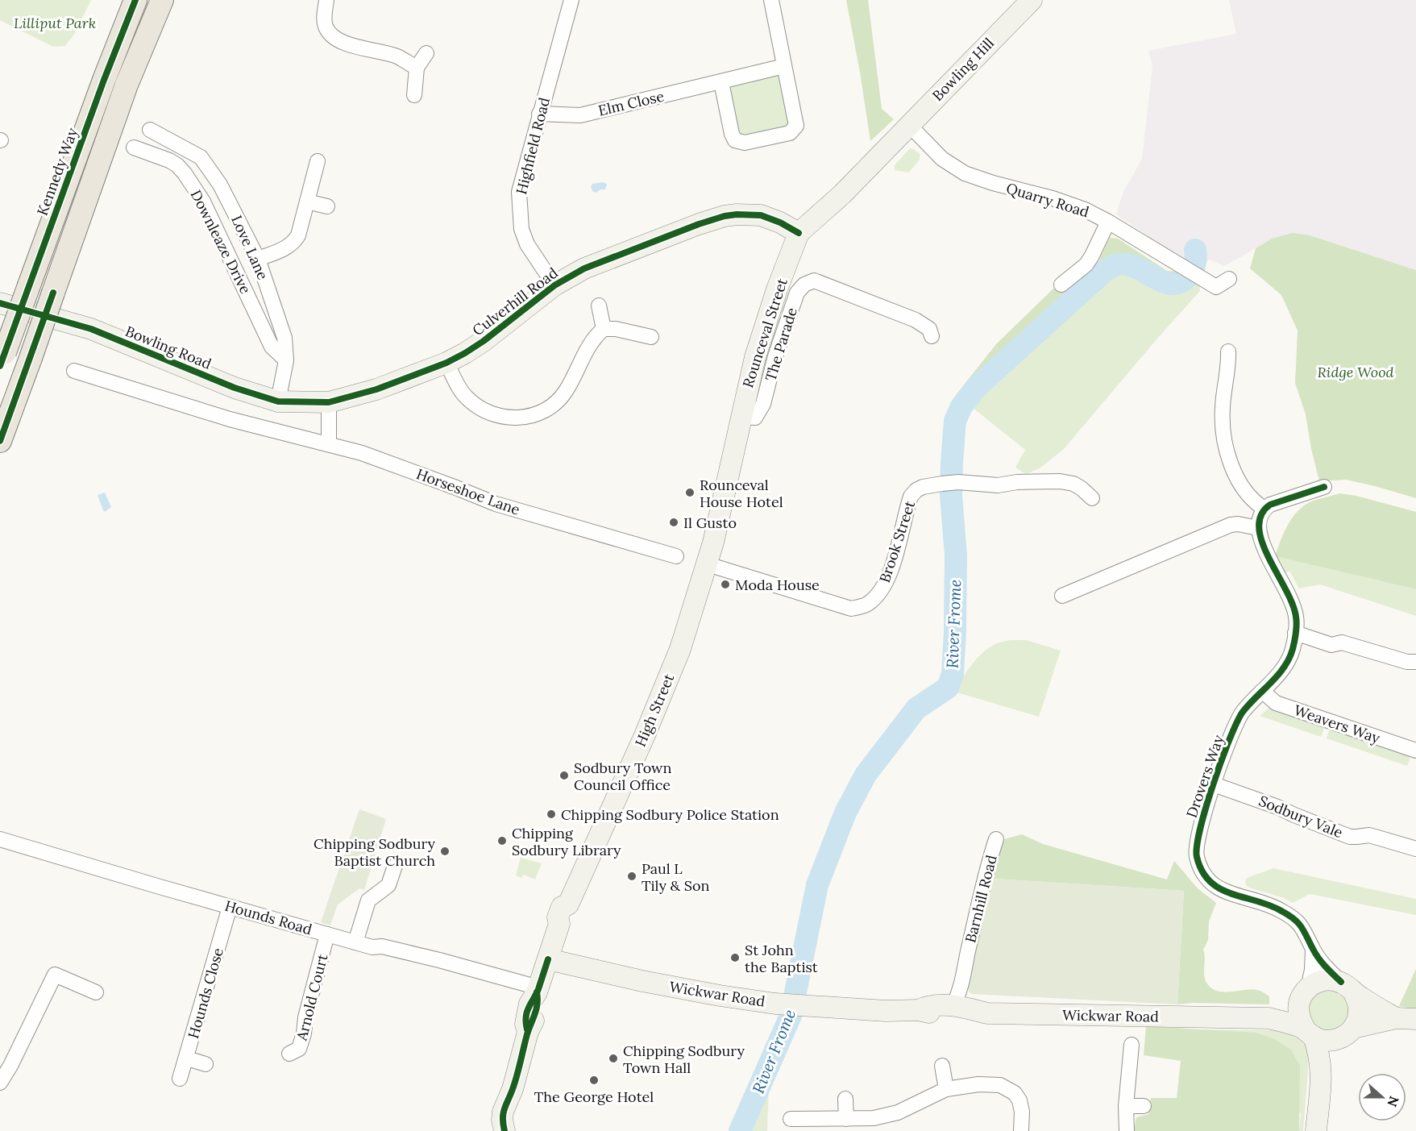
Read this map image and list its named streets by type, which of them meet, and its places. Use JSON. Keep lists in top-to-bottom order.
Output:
{
  "streets": {
    "main road": [
      "Bowling Hill",
      "Kennedy Way",
      "Culverhill Road",
      "Rounceval Street",
      "Bowling Road",
      "High Street",
      "Wickwar Road"
    ],
    "street": [
      "Elm Close",
      "Highfield Road",
      "Quarry Road",
      "Downleaze Drive",
      "Love Lane",
      "The Parade",
      "Horseshoe Lane",
      "Brook Street",
      "Weavers Way",
      "Drovers Way",
      "Sodbury Vale",
      "Barnhill Road",
      "Hounds Road",
      "Hounds Close",
      "Arnold Court"
    ]
  },
  "crossings": [
    ["Bowling Hill", "Quarry Road"],
    ["Bowling Hill", "Rounceval Street"],
    ["Elm Close", "Highfield Road"],
    ["Highfield Road", "Culverhill Road"],
    ["Downleaze Drive", "Love Lane"],
    ["Love Lane", "Bowling Road"],
    ["Culverhill Road", "Rounceval Street"],
    ["Culverhill Road", "Bowling Road"],
    ["Rounceval Street", "The Parade"],
    ["Rounceval Street", "Brook Street"],
    ["Rounceval Street", "High Street"],
    ["Brook Street", "High Street"],
    ["High Street", "Hounds Road"],
    ["High Street", "Wickwar Road"],
    ["Weavers Way", "Drovers Way"],
    ["Drovers Way", "Sodbury Vale"],
    ["Drovers Way", "Wickwar Road"],
    ["Barnhill Road", "Wickwar Road"],
    ["Hounds Road", "Hounds Close"],
    ["Hounds Road", "Arnold Court"]
  ],
  "water": ["River Frome"],
  "parks": ["Lilliput Park", "Ridge Wood"],
  "places": [
    "Rounceval House Hotel",
    "Il Gusto",
    "Moda House",
    "Sodbury Town Council Office",
    "Chipping Sodbury Police Station",
    "Chipping Sodbury Library",
    "Chipping Sodbury Baptist Church",
    "Paul L Tily & Son",
    "St John the Baptist",
    "Chipping Sodbury Town Hall",
    "The George Hotel"
  ],
  "north": "right"
}
